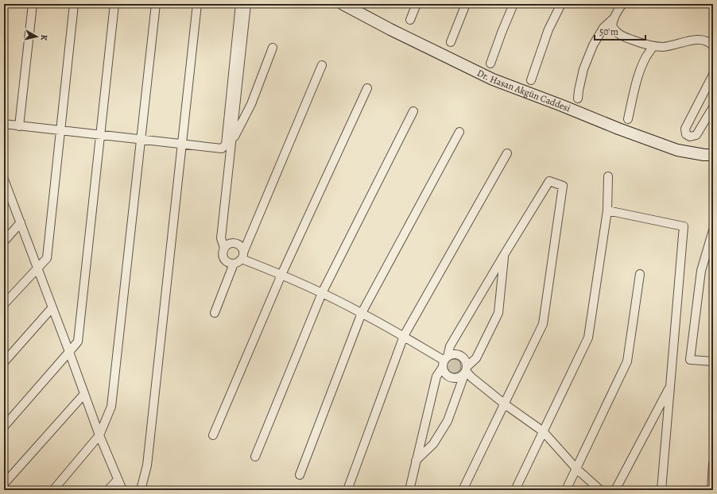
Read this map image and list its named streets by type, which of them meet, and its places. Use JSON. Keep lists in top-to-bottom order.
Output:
{
  "streets": {
    "street": ["Dr. Hasan Akgün Caddesi"]
  },
  "scale_bar": "50 m",
  "north": "right"
}
